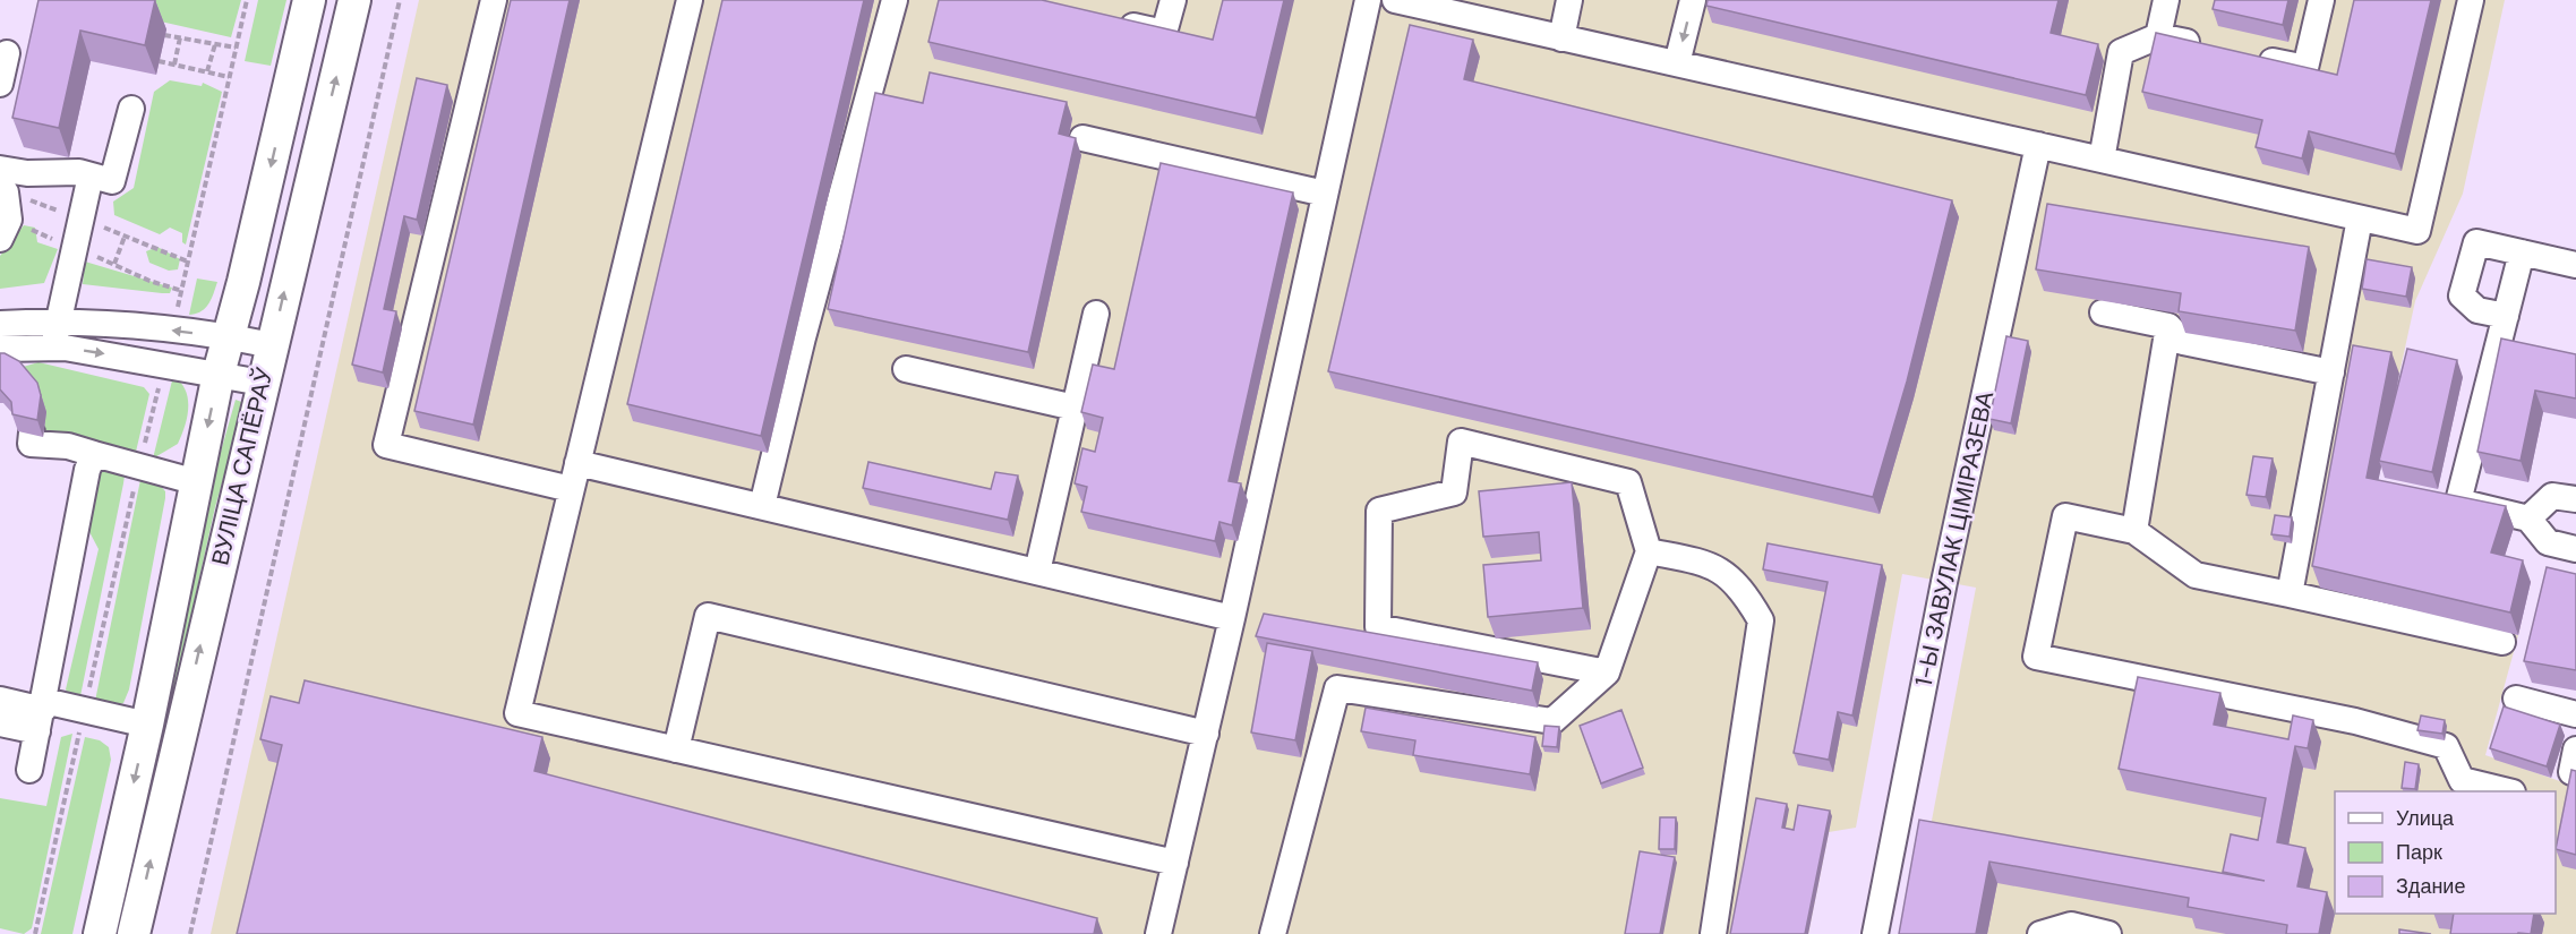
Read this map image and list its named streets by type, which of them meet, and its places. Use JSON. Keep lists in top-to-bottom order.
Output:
{
  "streets": {
    "main road": ["ВУЛІЦА САПЁРАЎ"],
    "street": ["1-Ы ЗАВУЛАК ЦІМІРАЗЕВА"]
  },
  "legend": ["Улица", "Парк", "Здание"]
}
